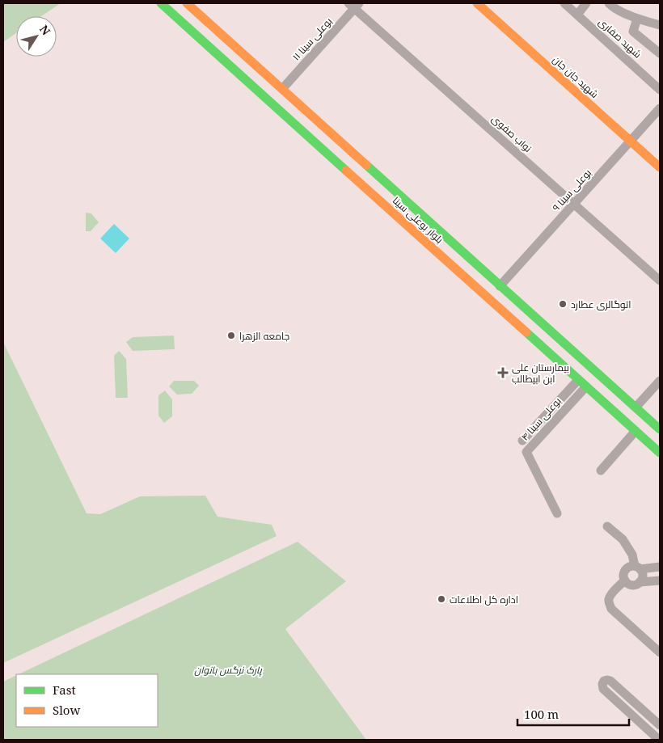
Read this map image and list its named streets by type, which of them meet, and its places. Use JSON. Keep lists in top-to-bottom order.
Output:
{
  "streets": {
    "main road": ["شهید جان جان", "بلوار بوعلی سینا"],
    "street": [
      "شهید صفاری",
      "بوعلی سینا ۱۱",
      "نواب صفوی",
      "بوعلی سینا ۹",
      "بوعلی سینا ۴"
    ]
  },
  "crossings": [
    ["بوعلی سینا ۱۱", "نواب صفوی"],
    ["بوعلی سینا ۱۱", "بلوار بوعلی سینا"],
    ["شهید جان جان", "بوعلی سینا ۹"],
    ["نواب صفوی", "بوعلی سینا ۹"],
    ["بوعلی سینا ۹", "بلوار بوعلی سینا"],
    ["بلوار بوعلی سینا", "بوعلی سینا ۴"]
  ],
  "parks": ["پارک نرگس بانوان"],
  "places": {
    "other": ["اتوگالری عطارد", "جامعه الزهرا", "اداره کل اطلاعات"],
    "health": ["بیمارستان علی ابن ابیطالب"]
  },
  "legend": ["Fast", "Slow"],
  "scale_bar": "100 m",
  "north": "top right"
}
